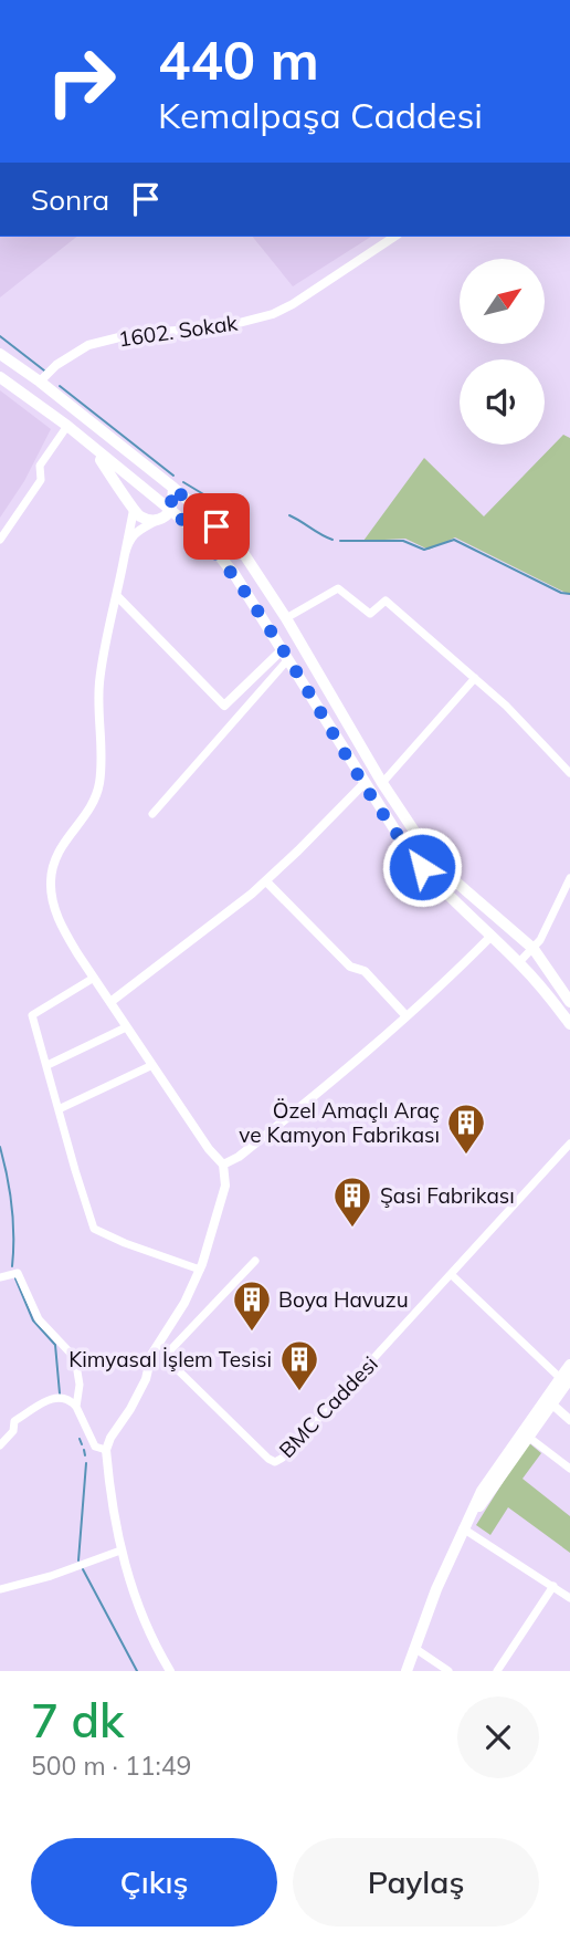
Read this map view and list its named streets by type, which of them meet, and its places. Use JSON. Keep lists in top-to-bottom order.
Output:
{
  "streets": {
    "street": ["1602. Sokak", "BMC Caddesi"]
  },
  "places": {
    "building": [
      "Özel Amaçlı Araç ve Kamyon Fabrikası",
      "Şasi Fabrikası",
      "Boya Havuzu",
      "Kimyasal İşlem Tesisi"
    ]
  },
  "north": "top right",
  "page": {
    "turn": ["440 m", "Kemalpaşa Caddesi"],
    "then": "Sonra",
    "heading": ["7 dk", "500 m · 11:49"],
    "buttons": ["Çıkış", "Paylaş"]
  }
}
